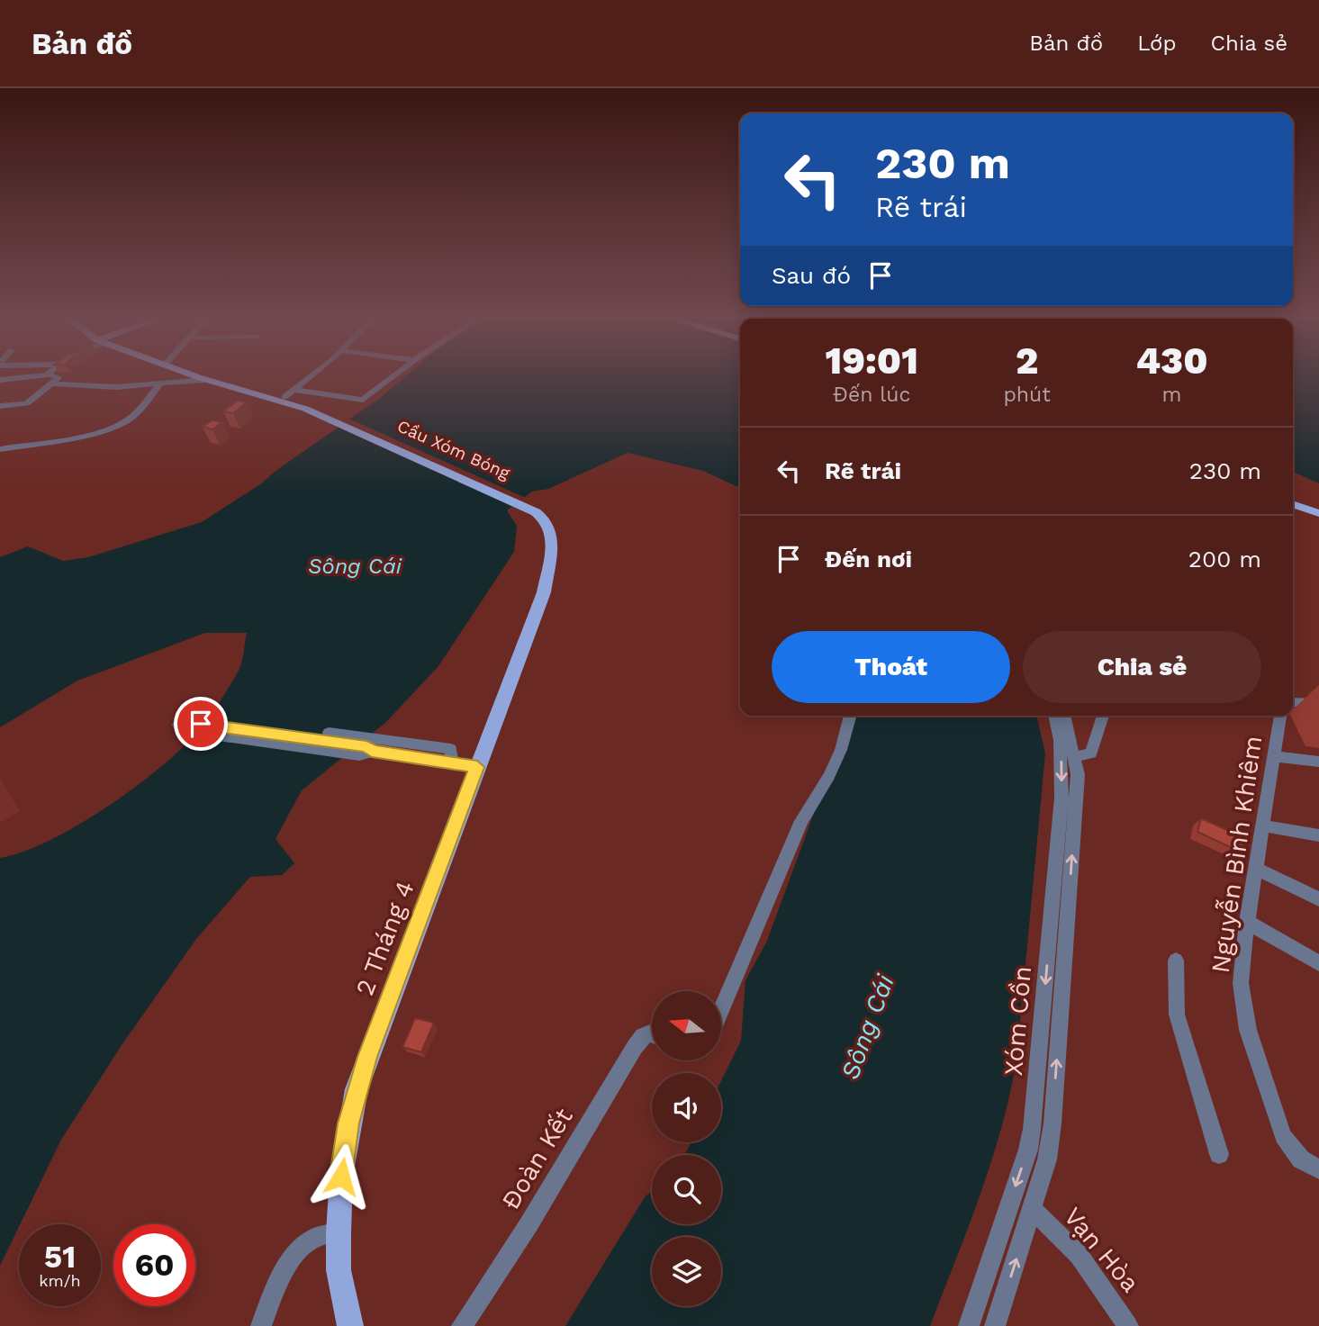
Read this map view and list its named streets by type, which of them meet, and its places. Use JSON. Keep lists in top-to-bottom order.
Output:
{
  "streets": {
    "main road": ["Cầu Xóm Bóng", "2 Tháng 4"],
    "street": [
      "Nguyễn Bình Khiêm",
      "Xóm Cồn",
      "Đoàn Kết",
      "Vạn Hòa"
    ]
  },
  "crossings": [
    ["Cầu Xóm Bóng", "2 Tháng 4"],
    ["Xóm Cồn", "Vạn Hòa"]
  ],
  "water": ["Sông Cái"],
  "north": "left",
  "page": {
    "header": "Bản đồ",
    "nav": ["Bản đồ", "Lớp", "Chia sẻ"],
    "turn": ["230 m", "Rẽ trái"],
    "then": "Sau đó",
    "eta": [
      "19:01",
      "Đến lúc",
      "2",
      "phút",
      "430",
      "m"
    ],
    "list": [
      {
        "name": "Rẽ trái",
        "value": "230 m"
      },
      {
        "name": "Đến nơi",
        "value": "200 m"
      }
    ],
    "buttons": ["Thoát", "Chia sẻ"],
    "speed": "51 km/h",
    "limit": "60"
  }
}
